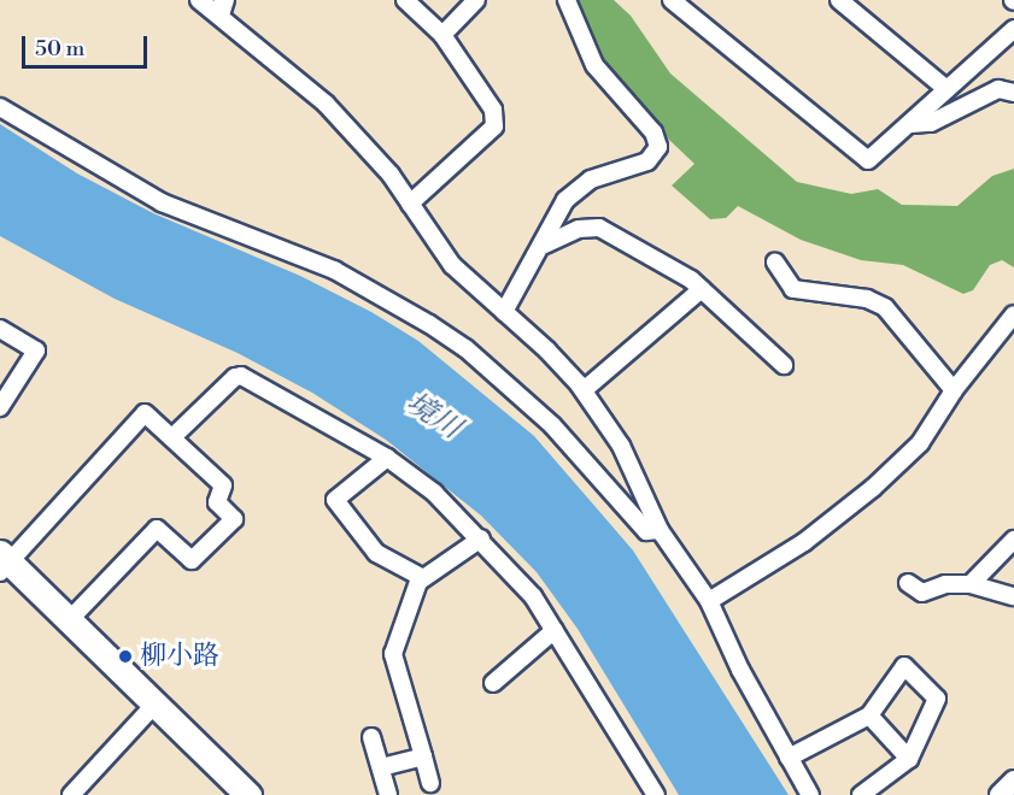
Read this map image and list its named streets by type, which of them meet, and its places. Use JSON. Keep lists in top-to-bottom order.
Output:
{
  "water": ["境川"],
  "places": ["柳小路"],
  "scale_bar": "50 m"
}
